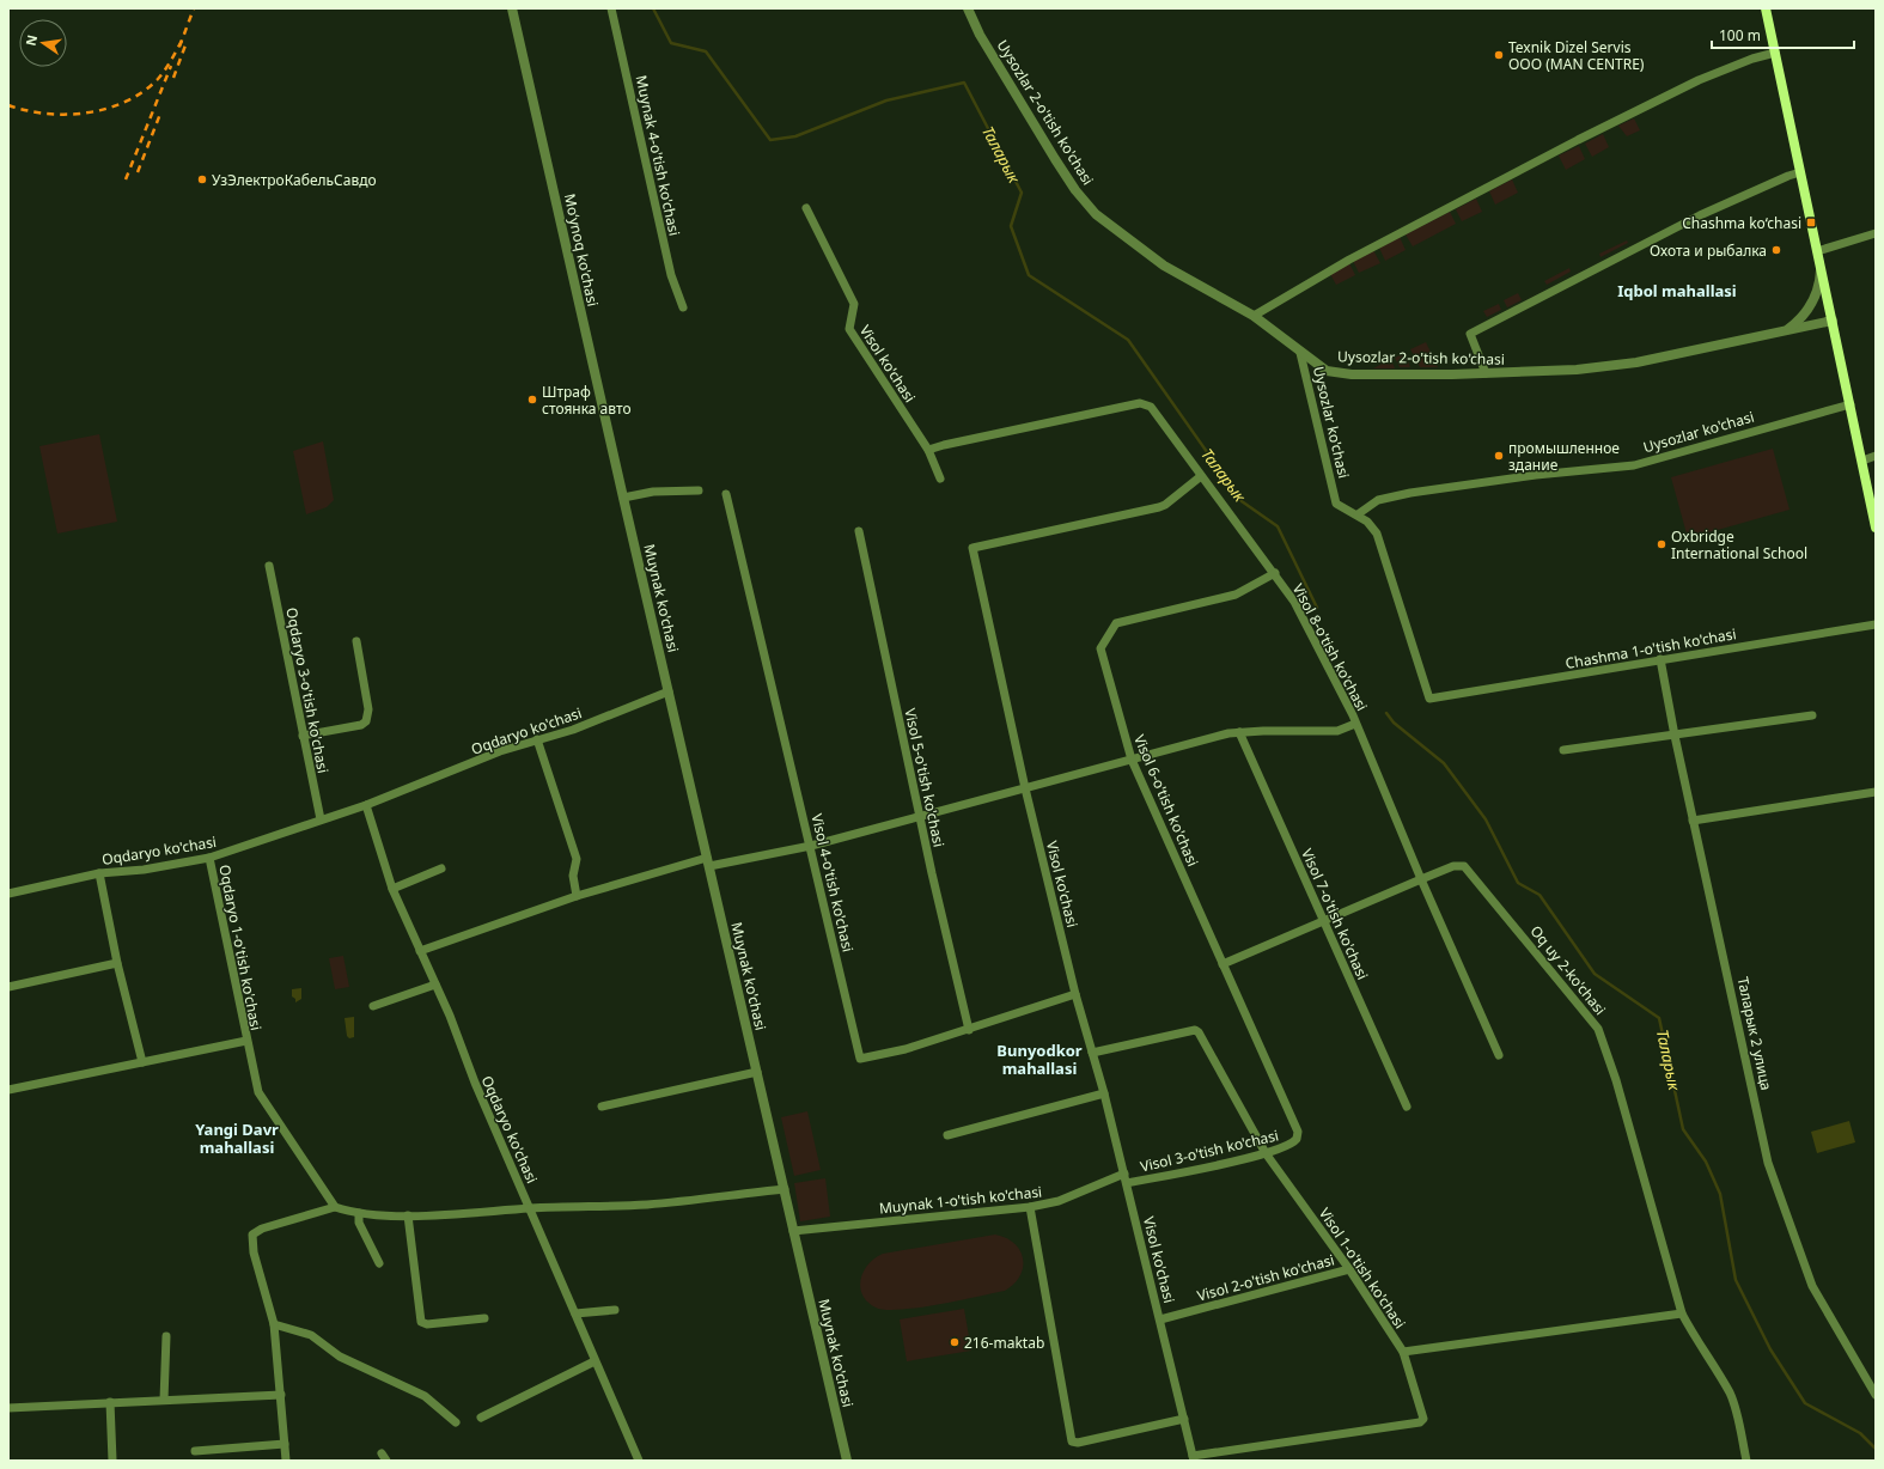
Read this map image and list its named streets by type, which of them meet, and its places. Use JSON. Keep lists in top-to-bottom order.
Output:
{
  "streets": {
    "street": [
      "Uysozlar 2-o'tish ko'chasi",
      "Muynak 4-o'tish ko'chasi",
      "Moʻynoq ko'chasi",
      "Visol ko'chasi",
      "Uysozlar ko'chasi",
      "Muynak ko'chasi",
      "Visol 8-o'tish ko'chasi",
      "Chashma 1-o'tish ko'chasi",
      "Oqdaryo 3-o'tish ko'chasi",
      "Oqdaryo ko'chasi",
      "Visol 5-o'tish ko'chasi",
      "Visol 6-o'tish ko'chasi",
      "Visol 4-o'tish ko'chasi",
      "Visol 7-o'tish ko'chasi",
      "Oqdaryo 1-o'tish ko'chasi",
      "Oq uy 2-ko'chasi",
      "Таларык 2 улица",
      "Visol 3-o'tish ko'chasi",
      "Muynak 1-o'tish ko'chasi",
      "Visol 1-o'tish ko'chasi",
      "Visol 2-o'tish ko'chasi"
    ]
  },
  "crossings": [
    ["Uysozlar 2-o'tish ko'chasi", "Uysozlar ko'chasi"],
    ["Moʻynoq ko'chasi", "Muynak ko'chasi"],
    ["Visol ko'chasi", "Visol 8-o'tish ko'chasi"],
    ["Visol ko'chasi", "Visol 4-o'tish ko'chasi"],
    ["Visol ko'chasi", "Visol 3-o'tish ko'chasi"],
    ["Visol ko'chasi", "Muynak 1-o'tish ko'chasi"],
    ["Visol ko'chasi", "Visol 1-o'tish ko'chasi"],
    ["Visol ko'chasi", "Visol 2-o'tish ko'chasi"],
    ["Uysozlar ko'chasi", "Chashma 1-o'tish ko'chasi"],
    ["Muynak ko'chasi", "Oqdaryo ko'chasi"],
    ["Muynak ko'chasi", "Muynak 1-o'tish ko'chasi"],
    ["Visol 8-o'tish ko'chasi", "Visol 6-o'tish ko'chasi"],
    ["Visol 8-o'tish ko'chasi", "Oq uy 2-ko'chasi"],
    ["Chashma 1-o'tish ko'chasi", "Таларык 2 улица"],
    ["Oqdaryo 3-o'tish ko'chasi", "Oqdaryo ko'chasi"],
    ["Oqdaryo ko'chasi", "Oqdaryo 1-o'tish ko'chasi"],
    ["Visol 5-o'tish ko'chasi", "Visol 4-o'tish ko'chasi"],
    ["Visol 6-o'tish ko'chasi", "Oq uy 2-ko'chasi"],
    ["Visol 6-o'tish ko'chasi", "Visol 3-o'tish ko'chasi"],
    ["Visol 7-o'tish ko'chasi", "Oq uy 2-ko'chasi"],
    ["Visol 3-o'tish ko'chasi", "Visol 1-o'tish ko'chasi"],
    ["Visol 1-o'tish ko'chasi", "Visol 2-o'tish ko'chasi"]
  ],
  "districts": ["Iqbol mahallasi", "Bunyodkor mahallasi", "Yangi Davr mahallasi"],
  "water": ["Таларык"],
  "places": {
    "other": [
      "Texnik Dizel Servis OOO (MAN CENTRE)",
      "УзЭлектроКабельСавдо",
      "Охота и рыбалка",
      "Штраф стоянка авто",
      "промышленное здание",
      "Oxbridge International School",
      "216-maktab"
    ],
    "transit": ["Chashma ko‘chasi"]
  },
  "scale_bar": "100 m",
  "north": "left"
}
